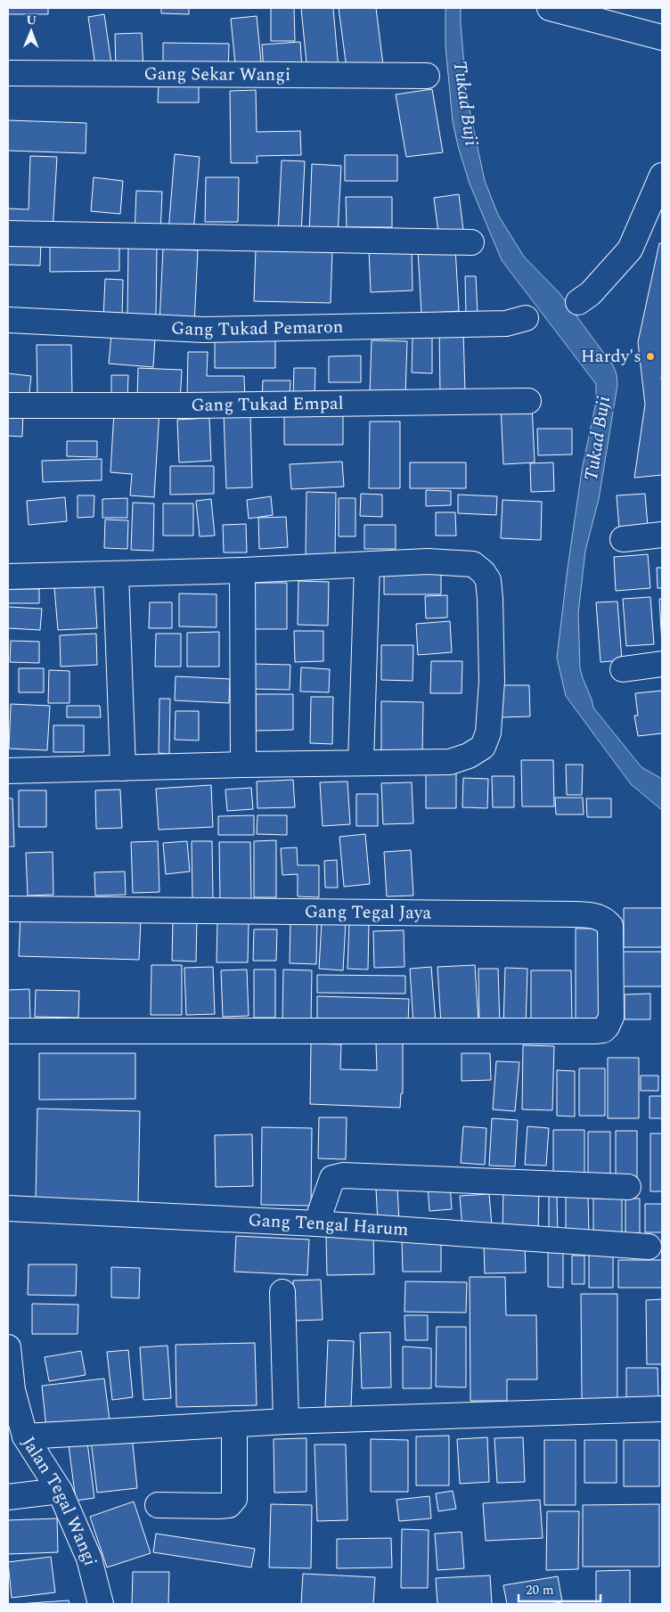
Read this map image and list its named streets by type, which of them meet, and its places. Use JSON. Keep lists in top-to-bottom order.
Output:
{
  "streets": {
    "street": [
      "Gang Sekar Wangi",
      "Gang Tukad Pemaron",
      "Gang Tukad Empal",
      "Gang Tegal Jaya",
      "Gang Tengal Harum",
      "Jalan Tegal Wangi"
    ]
  },
  "water": ["Tukad Buji"],
  "places": ["Hardy's"],
  "scale_bar": "20 m",
  "north": "top"
}
